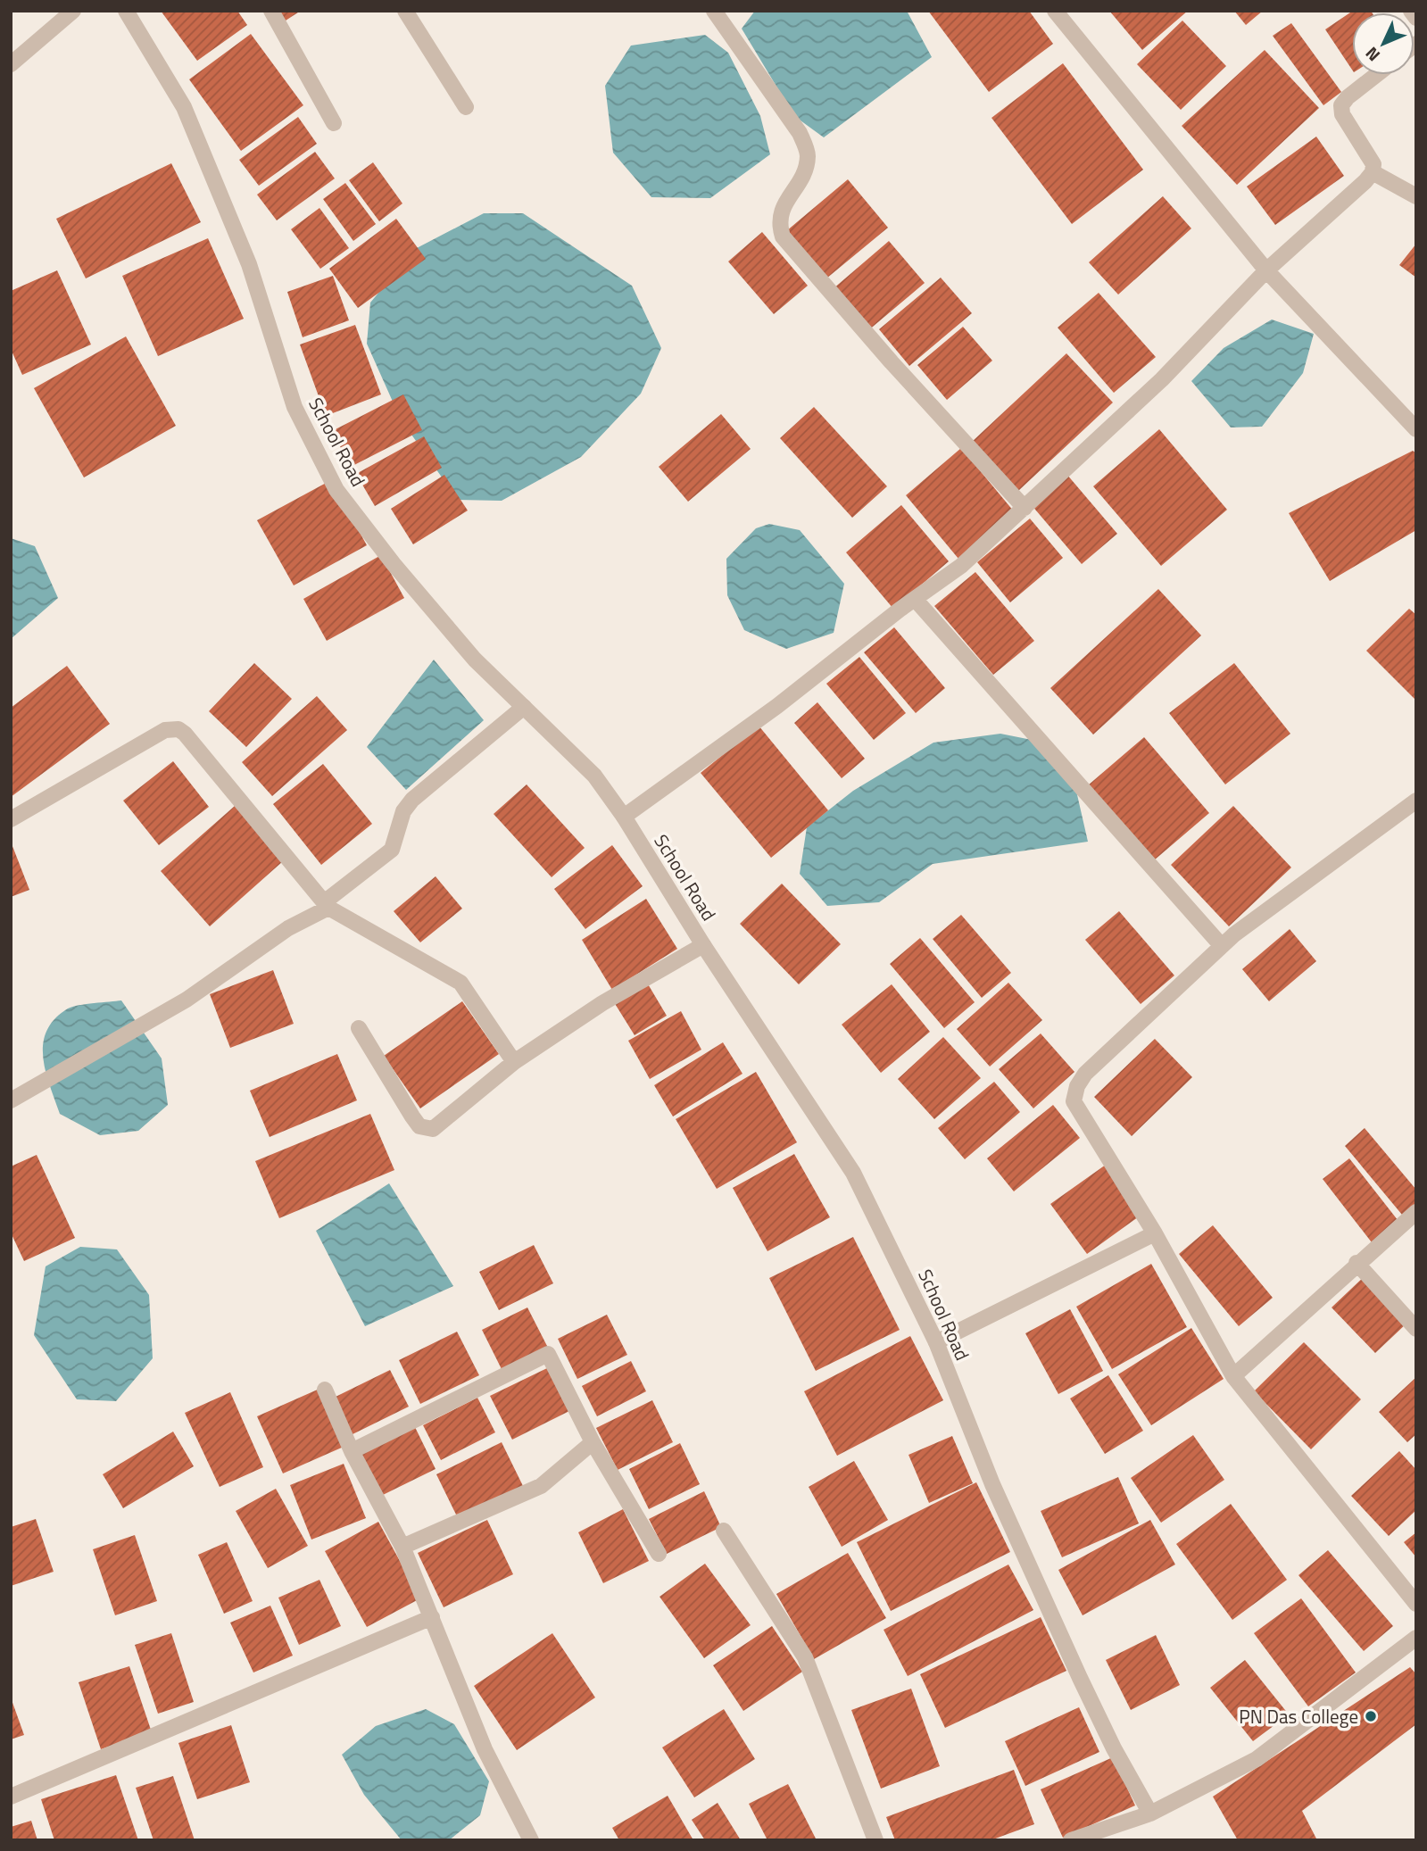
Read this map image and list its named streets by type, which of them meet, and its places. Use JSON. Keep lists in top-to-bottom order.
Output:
{
  "streets": {
    "street": ["School Road"]
  },
  "places": ["PN Das College"],
  "north": "bottom left"
}
